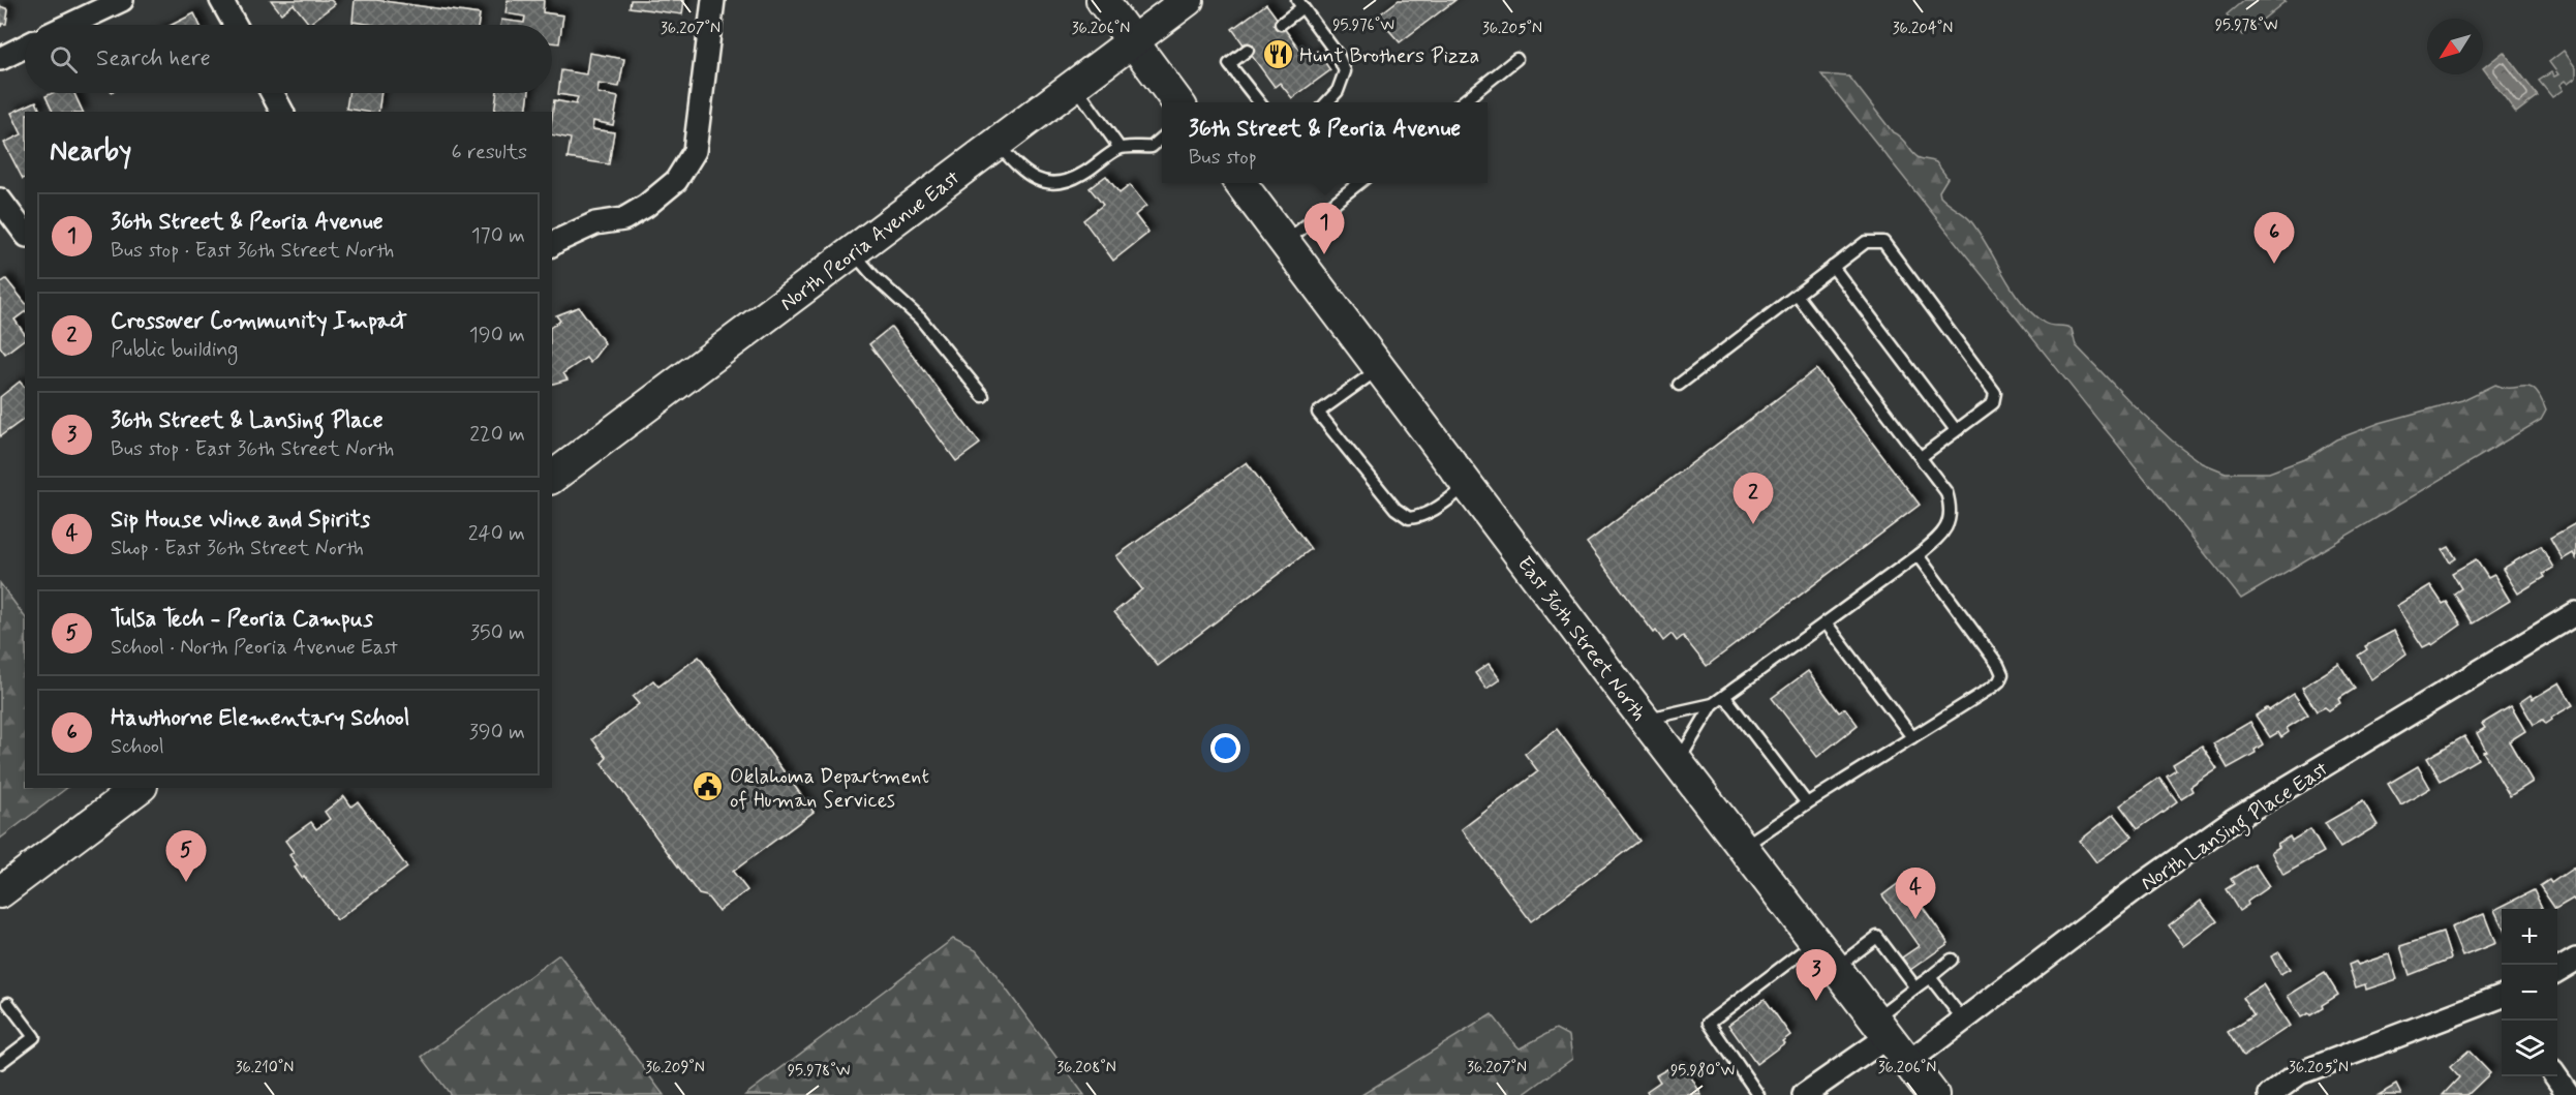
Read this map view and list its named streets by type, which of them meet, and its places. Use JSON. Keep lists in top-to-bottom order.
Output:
{
  "streets": {
    "main road": ["North Peoria Avenue East", "East 36th Street North"],
    "street": ["North Lansing Place East"]
  },
  "crossings": [
    ["East 36th Street North", "North Lansing Place East"]
  ],
  "places": {
    "restaurant": ["Hunt Brothers Pizza"],
    "public building": ["Oklahoma Department of Human Services"]
  },
  "north": "bottom left",
  "page": {
    "search": "Search here",
    "popup": ["36th Street & Peoria Avenue", "Bus stop"],
    "heading": ["Nearby", "6 results"],
    "list": [
      {
        "mark": "1",
        "name": "36th Street & Peoria Avenue",
        "note": "Bus stop · East 36th Street North",
        "value": "170 m"
      },
      {
        "mark": "2",
        "name": "Crossover Community Impact",
        "note": "Public building",
        "value": "190 m"
      },
      {
        "mark": "3",
        "name": "36th Street & Lansing Place",
        "note": "Bus stop · East 36th Street North",
        "value": "220 m"
      },
      {
        "mark": "4",
        "name": "Sip House Wine and Spirits",
        "note": "Shop · East 36th Street North",
        "value": "240 m"
      },
      {
        "mark": "5",
        "name": "Tulsa Tech - Peoria Campus",
        "note": "School · North Peoria Avenue East",
        "value": "350 m"
      },
      {
        "mark": "6",
        "name": "Hawthorne Elementary School",
        "note": "School",
        "value": "390 m"
      }
    ],
    "pins": [
      "1",
      "6",
      "2",
      "5",
      "4",
      "3"
    ],
    "map_buttons": ["+", "−"]
  },
  "coordinates": [
    "95.976°W",
    "95.978°W",
    "36.207°N",
    "36.206°N",
    "36.205°N",
    "36.204°N",
    "36.210°N",
    "36.209°N",
    "36.208°N",
    "95.980°W"
  ]
}
